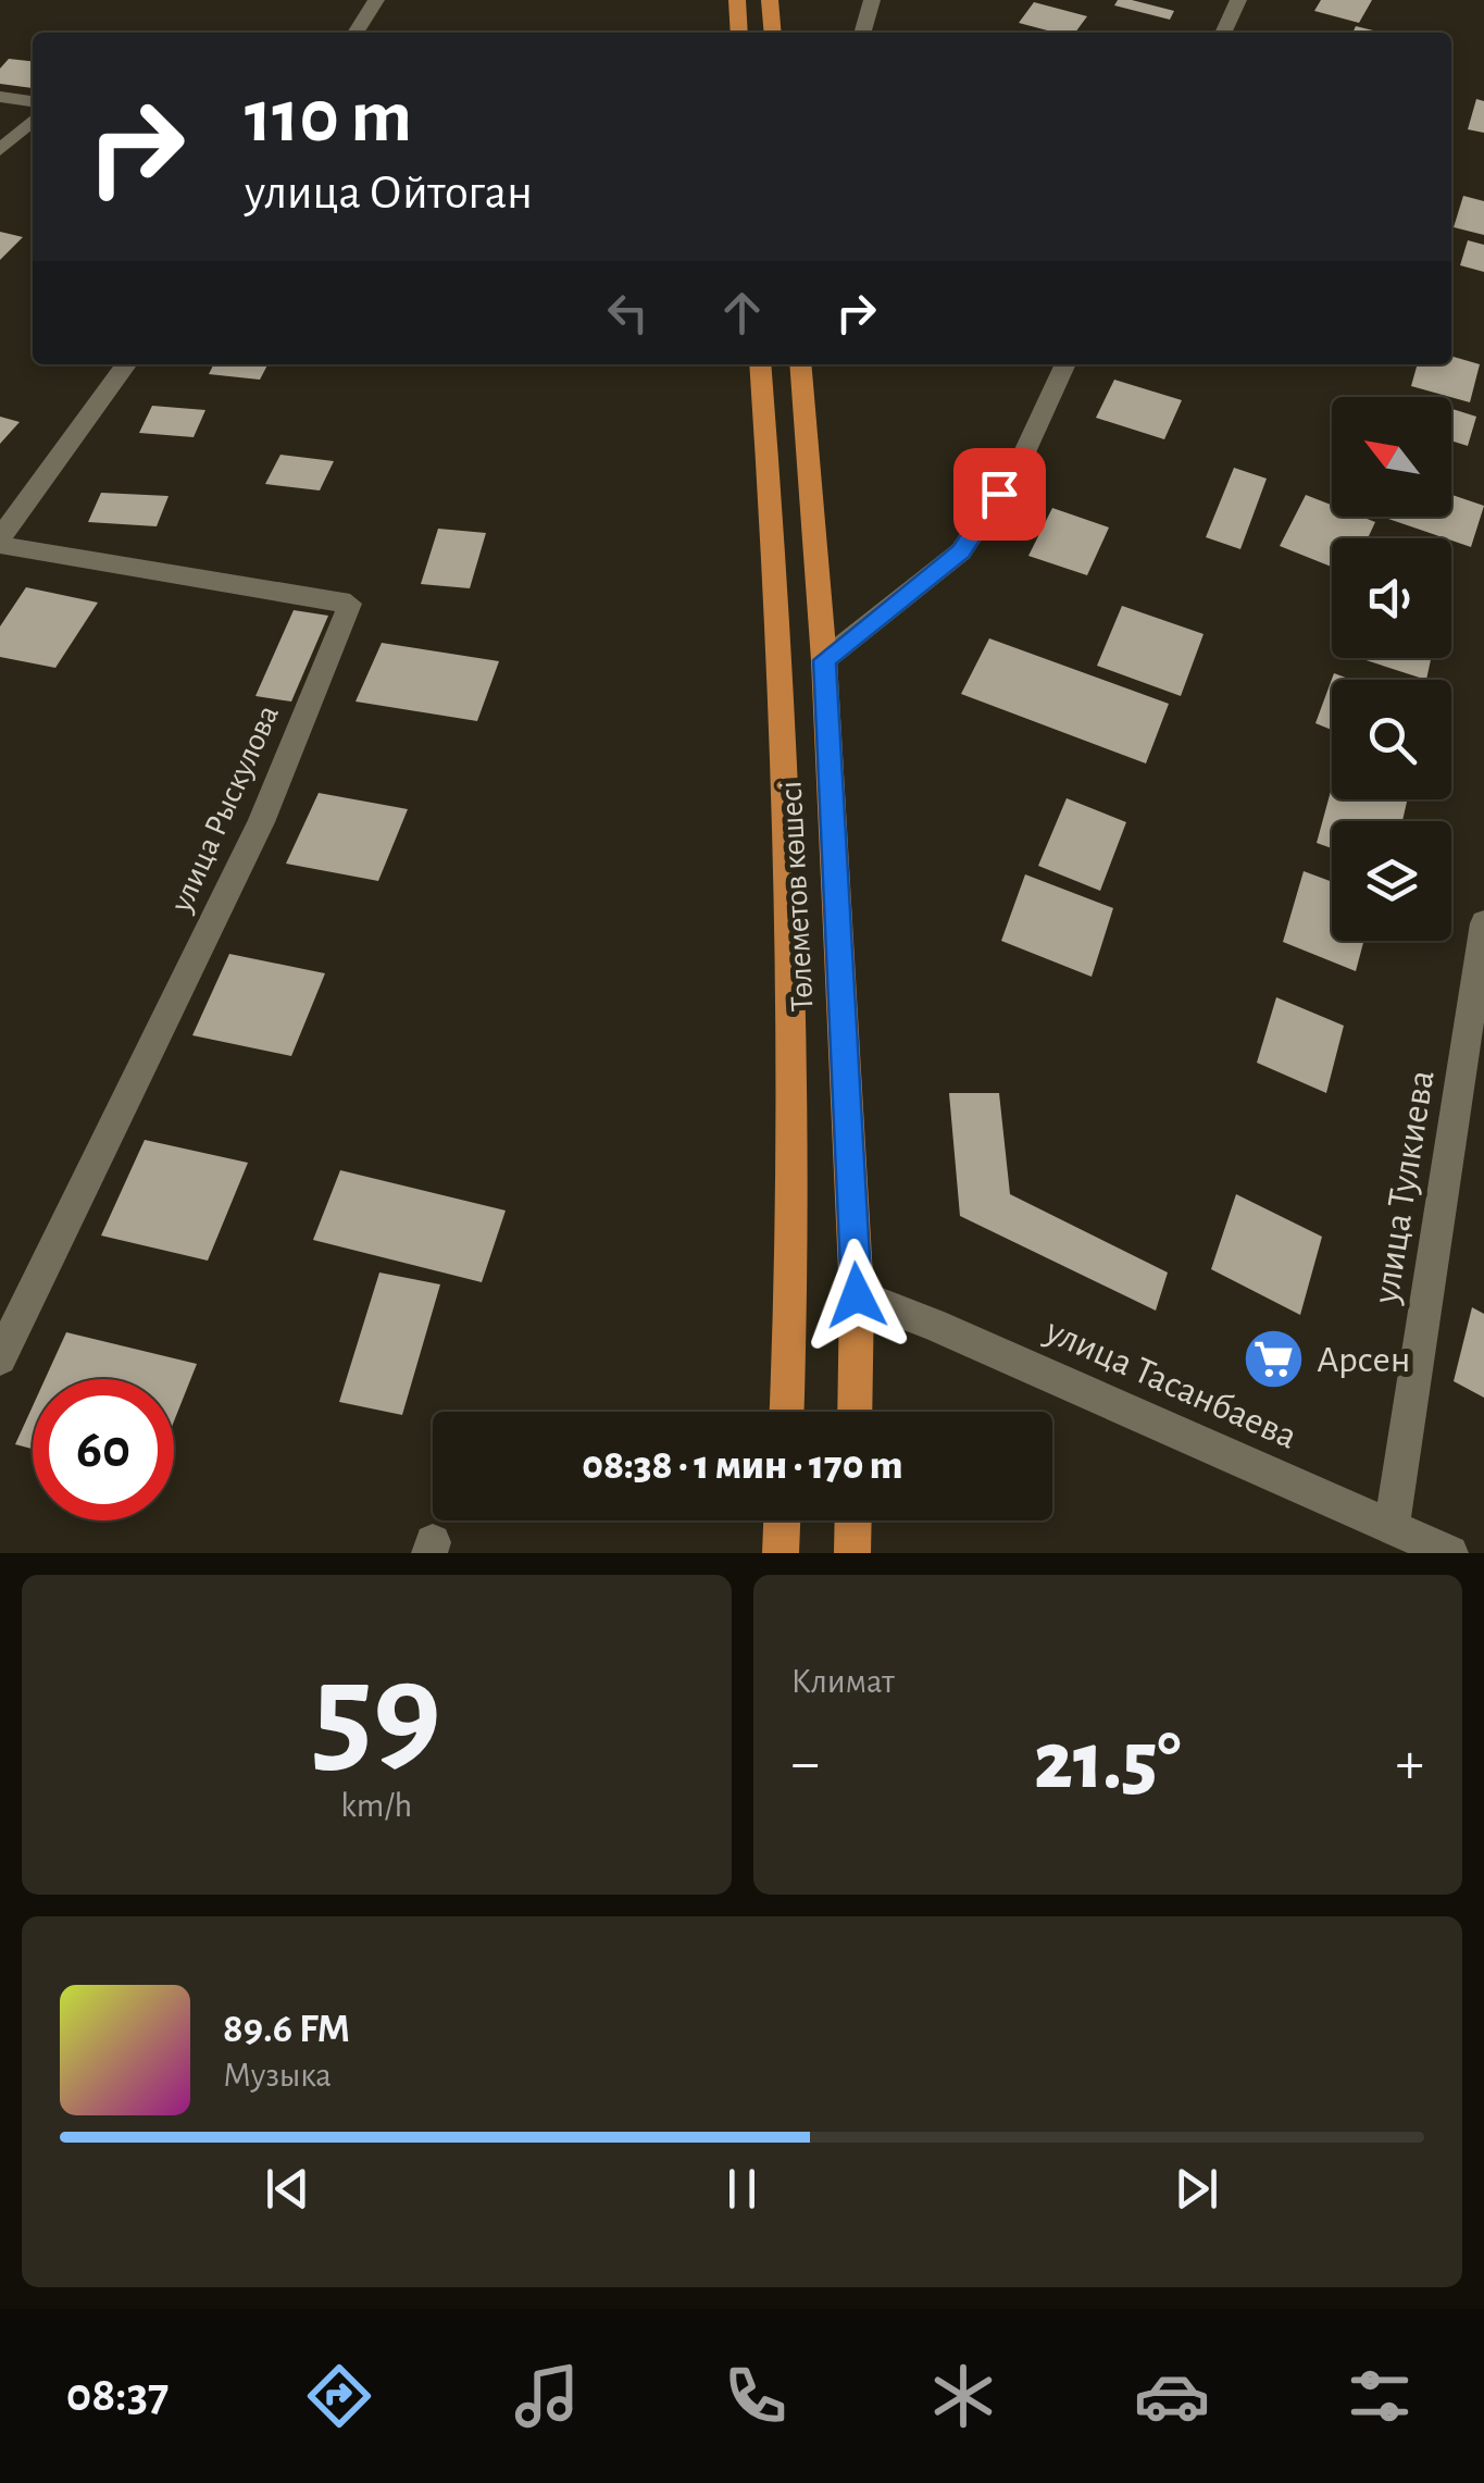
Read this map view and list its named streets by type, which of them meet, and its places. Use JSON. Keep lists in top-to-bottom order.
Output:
{
  "streets": {
    "main road": ["Төлеметов көшесі"],
    "street": ["улица Рыскулова", "улица Тулкиева", "улица Тасанбаева"]
  },
  "crossings": [
    ["Төлеметов көшесі", "улица Тасанбаева"],
    ["улица Тулкиева", "улица Тасанбаева"]
  ],
  "places": {
    "supermarket": ["Арсен"]
  },
  "north": "top left",
  "page": {
    "turn": ["110 m", "улица Ойтоган"],
    "limit": "60",
    "trip": "08:38 · 1 мин · 170 m",
    "tile": [
      ["59", "km/h"],
      "Климат"
    ],
    "heat": ["−", "21.5°", "+"],
    "song": ["89.6 FM", "Музыка"],
    "tabs": "08:37"
  }
}
